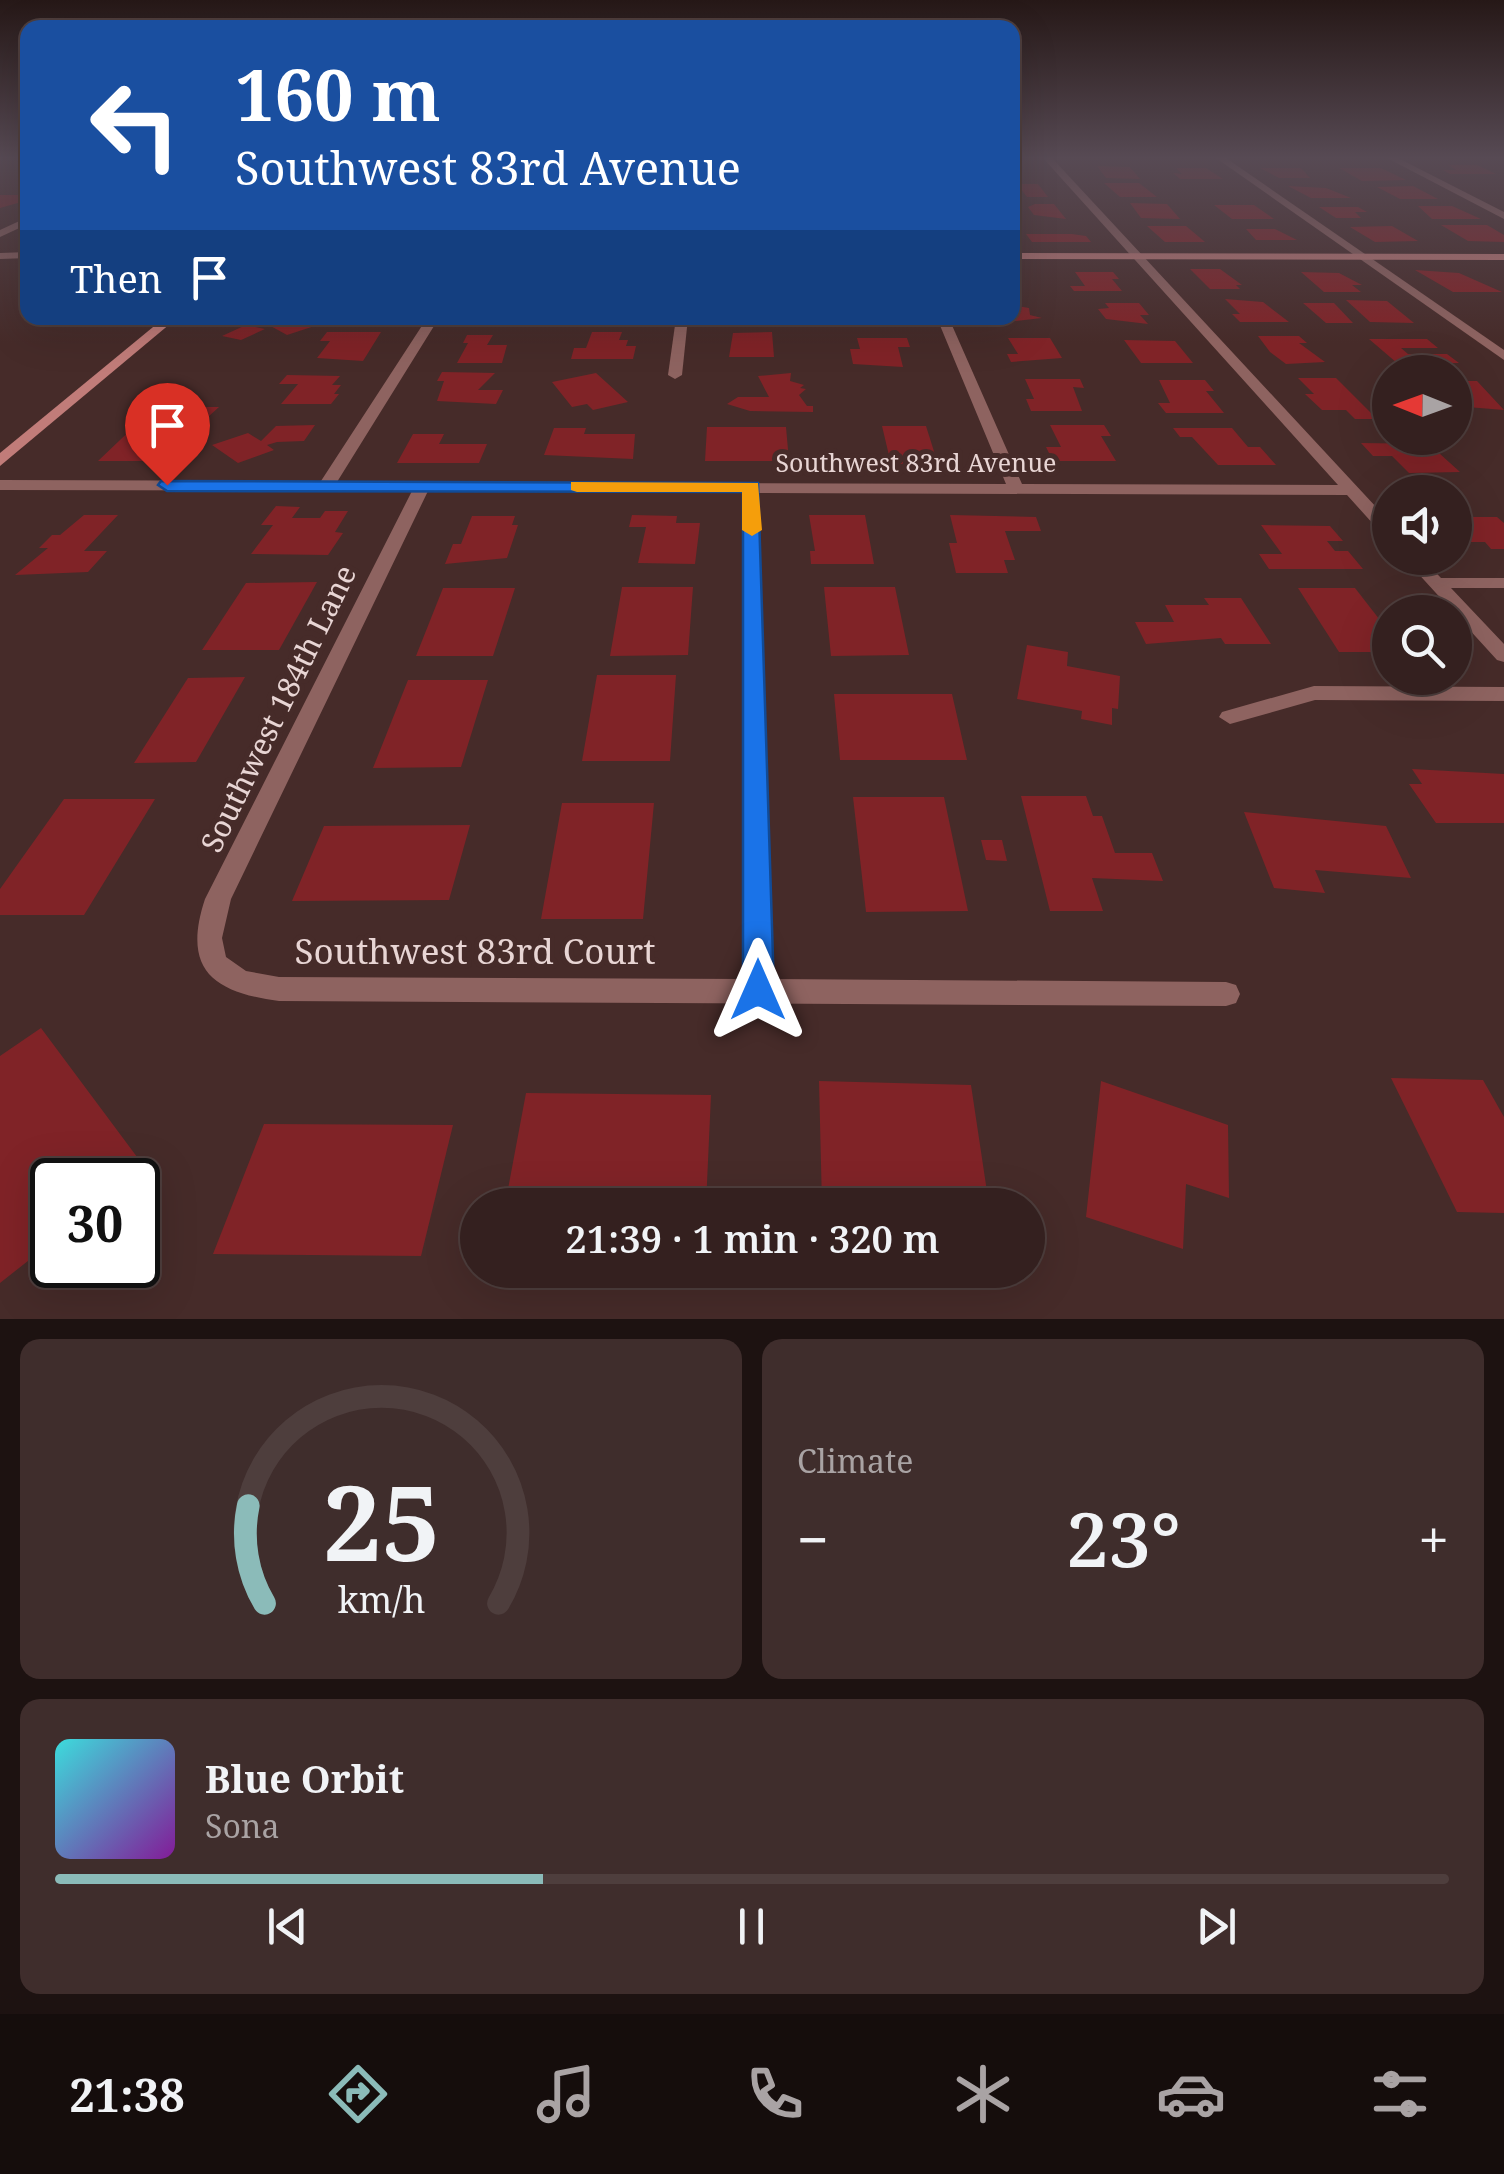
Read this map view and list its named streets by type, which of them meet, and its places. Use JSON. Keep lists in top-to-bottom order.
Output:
{
  "streets": {
    "street": ["Southwest 83rd Avenue", "Southwest 184th Lane", "Southwest 83rd Court"]
  },
  "crossings": [
    ["Southwest 83rd Avenue", "Southwest 184th Lane"],
    ["Southwest 184th Lane", "Southwest 83rd Court"]
  ],
  "north": "left",
  "page": {
    "turn": ["160 m", "Southwest 83rd Avenue"],
    "then": "Then",
    "limit": "30",
    "trip": "21:39 · 1 min · 320 m",
    "tile": "Climate",
    "heat": ["−", "23°", "+"],
    "song": ["Blue Orbit", "Sona"],
    "tabs": "21:38",
    "gauge": ["25", "km/h"]
  }
}
